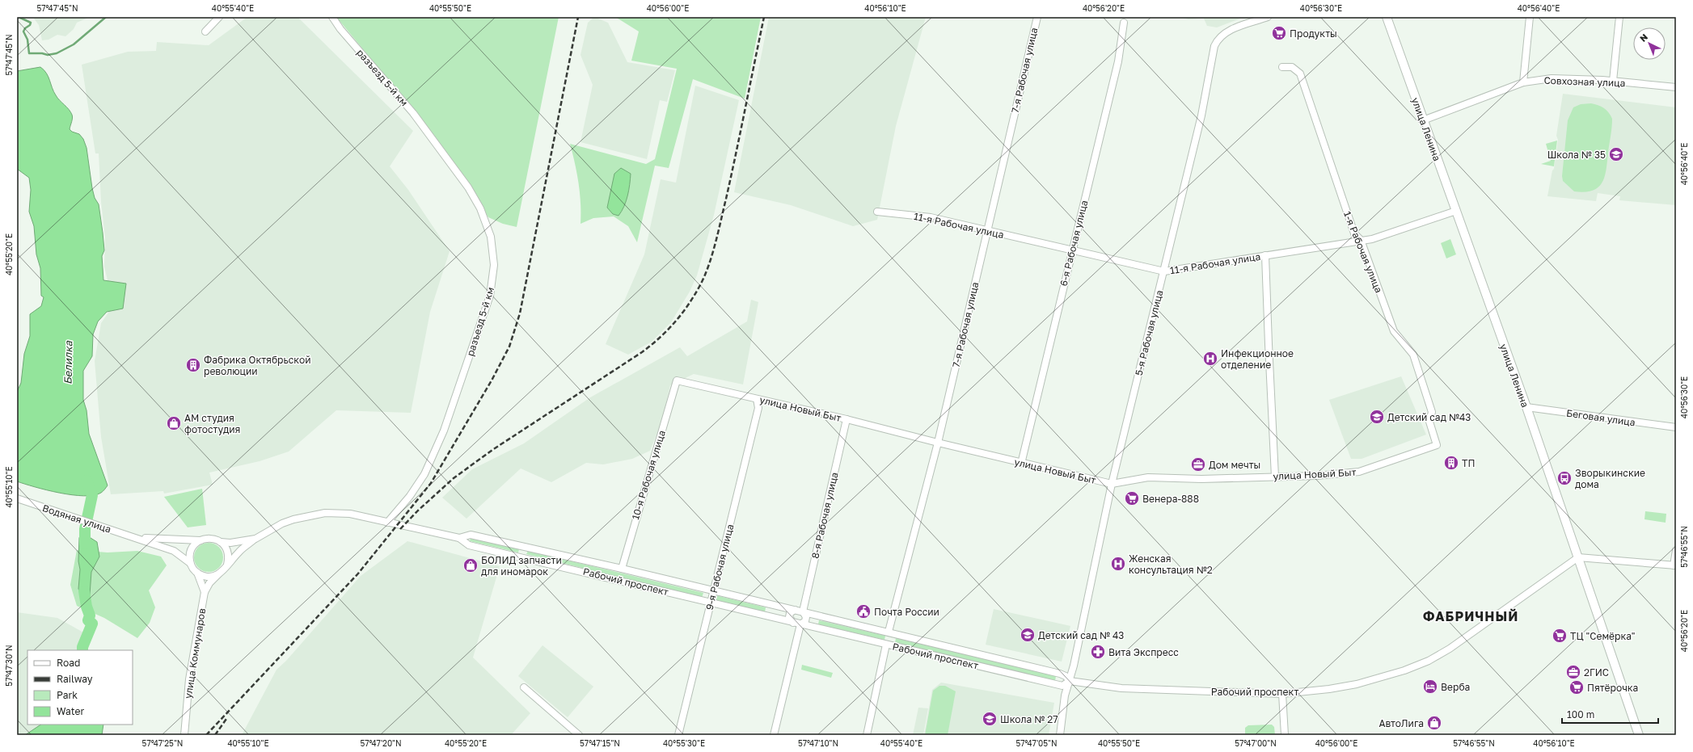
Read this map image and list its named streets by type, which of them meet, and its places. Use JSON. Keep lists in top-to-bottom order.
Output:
{
  "streets": {
    "main road": ["улица Ленина"],
    "street": [
      "7-я Рабочая улица",
      "разъезд 5-й км",
      "Совхозная улица",
      "11-я Рабочая улица",
      "6-я Рабочая улица",
      "1-я Рабочая улица",
      "5-я Рабочая улица",
      "улица Новый Быт",
      "Беговая улица",
      "10-я Рабочая улица",
      "8-я Рабочая улица",
      "Водяная улица",
      "9-я Рабочая улица",
      "Рабочий проспект",
      "улица Коммунаров"
    ]
  },
  "crossings": [
    ["7-я Рабочая улица", "11-я Рабочая улица"],
    ["7-я Рабочая улица", "улица Новый Быт"],
    ["7-я Рабочая улица", "Рабочий проспект"],
    ["разъезд 5-й км", "Рабочий проспект"],
    ["Совхозная улица", "улица Ленина"],
    ["улица Ленина", "11-я Рабочая улица"],
    ["улица Ленина", "Беговая улица"],
    ["улица Ленина", "Рабочий проспект"],
    ["11-я Рабочая улица", "6-я Рабочая улица"],
    ["11-я Рабочая улица", "1-я Рабочая улица"],
    ["11-я Рабочая улица", "5-я Рабочая улица"],
    ["6-я Рабочая улица", "улица Новый Быт"],
    ["1-я Рабочая улица", "улица Новый Быт"],
    ["5-я Рабочая улица", "улица Новый Быт"],
    ["5-я Рабочая улица", "Рабочий проспект"],
    ["улица Новый Быт", "10-я Рабочая улица"],
    ["улица Новый Быт", "8-я Рабочая улица"],
    ["улица Новый Быт", "9-я Рабочая улица"],
    ["10-я Рабочая улица", "Рабочий проспект"],
    ["8-я Рабочая улица", "Рабочий проспект"],
    ["9-я Рабочая улица", "Рабочий проспект"]
  ],
  "districts": ["ФАБРИЧНЫЙ"],
  "water": ["Белилка"],
  "places": {
    "supermarket": [
      "Продукты",
      "Венера-888",
      "ТЦ \"Семёрка\"",
      "Пятёрочка"
    ],
    "school or university": [
      "Школа № 35",
      "Детский сад №43",
      "Детский сад № 43",
      "Школа № 27"
    ],
    "hospital": ["Инфекционное отделение", "Женская консультация №2"],
    "building": ["Фабрика Октябрьской революции", "ТП"],
    "shop": ["АМ студия фотостудия", "БОЛИД запчасти для иномарок", "АвтоЛига"],
    "office": ["Дом мечты", "2ГИС"],
    "bus stop": ["Зворыкинские дома"],
    "public building": ["Почта России"],
    "pharmacy": ["Вита Экспресс"],
    "hotel": ["Верба"]
  },
  "legend": [
    "Road",
    "Railway",
    "Park",
    "Water"
  ],
  "scale_bar": "100 m",
  "north": "top left",
  "coordinates": [
    "57°47'45\"N",
    "40°55'40\"E",
    "40°55'50\"E",
    "40°56'00\"E",
    "40°56'10\"E",
    "40°56'20\"E",
    "40°56'30\"E",
    "40°56'40\"E",
    "40°55'20\"E",
    "40°55'10\"E",
    "57°46'55\"N",
    "57°47'30\"N",
    "57°47'25\"N",
    "57°47'20\"N",
    "57°47'15\"N",
    "40°55'30\"E",
    "57°47'10\"N",
    "57°47'05\"N",
    "57°47'00\"N"
  ]
}
